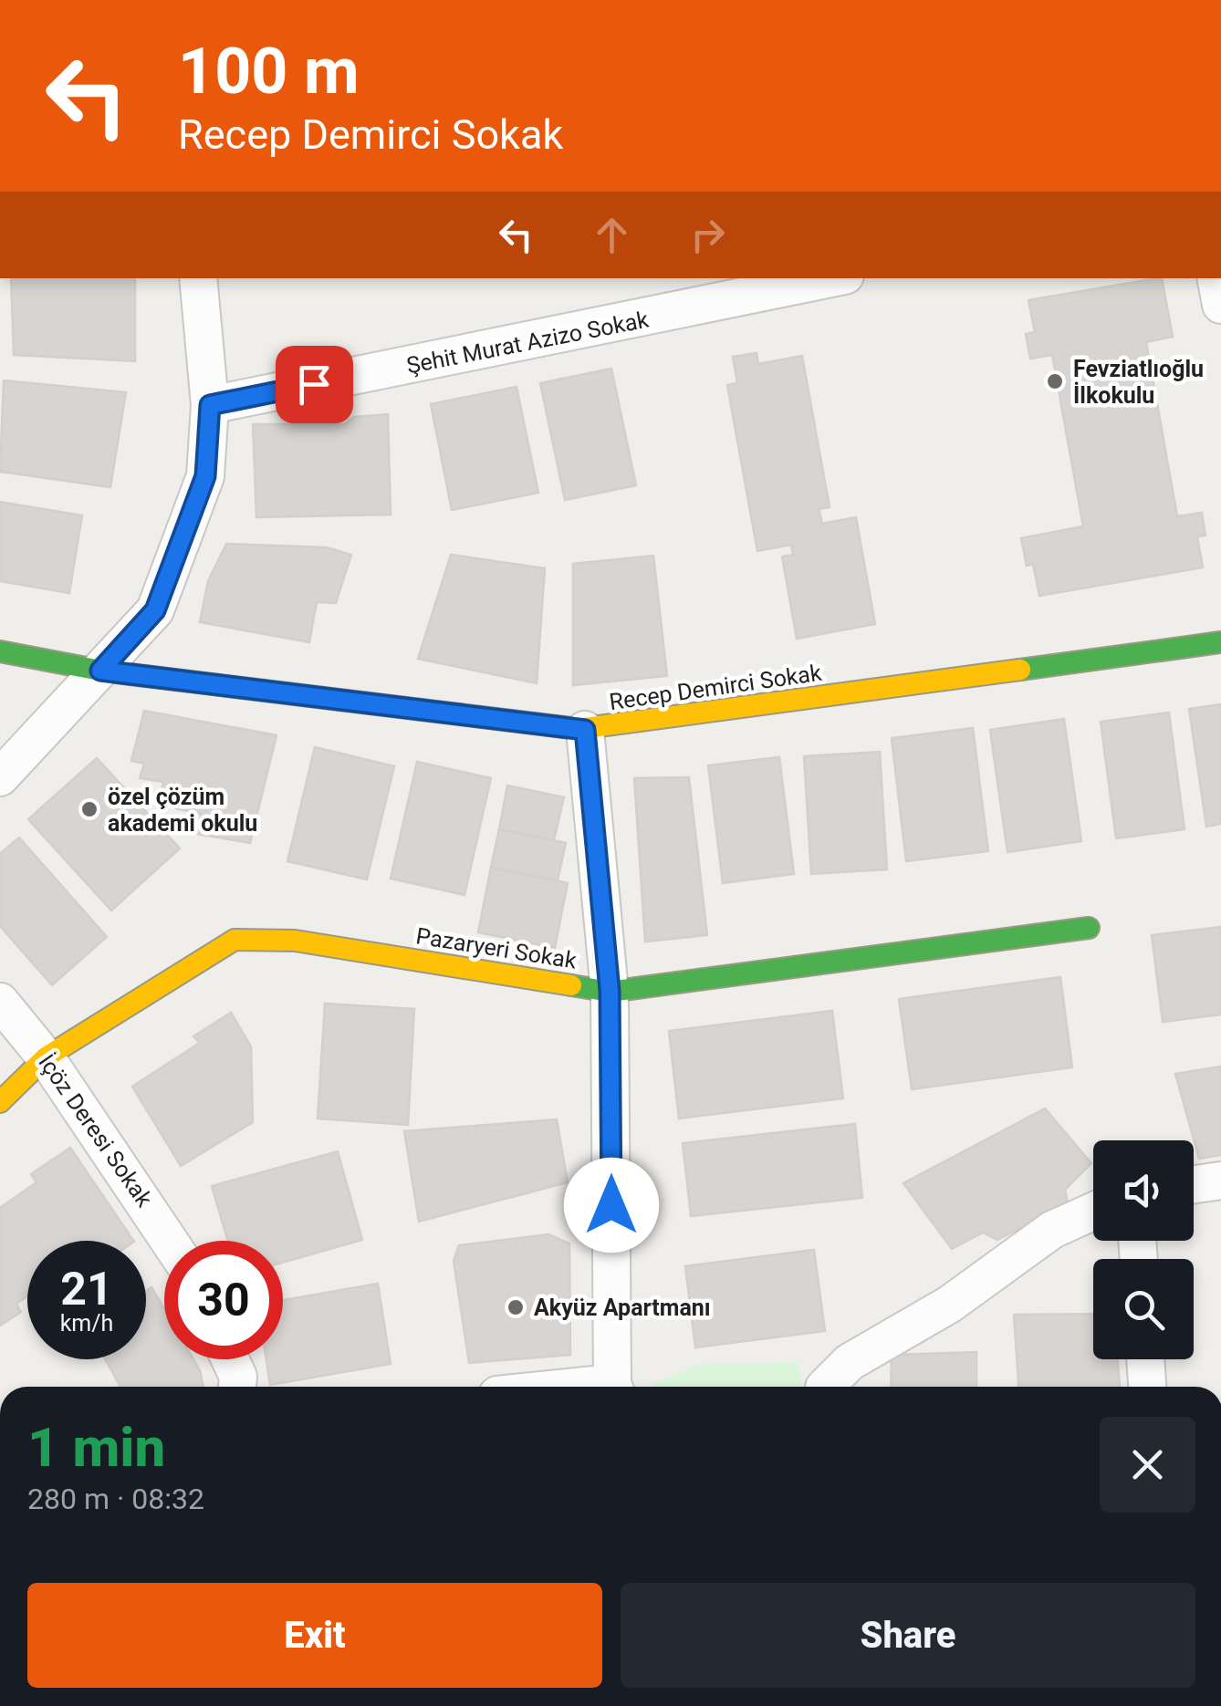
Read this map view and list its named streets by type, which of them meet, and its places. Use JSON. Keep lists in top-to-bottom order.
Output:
{
  "streets": {
    "street": [
      "Şehit Murat Azizo Sokak",
      "Recep Demirci Sokak",
      "Pazaryeri Sokak",
      "İçöz Deresi Sokak"
    ]
  },
  "crossings": [
    ["Pazaryeri Sokak", "İçöz Deresi Sokak"]
  ],
  "places": ["Fevziatlıoğlu İlkokulu", "özel çözüm akademi okulu", "Akyüz Apartmanı"],
  "page": {
    "turn": ["100 m", "Recep Demirci Sokak"],
    "speed": "21 km/h",
    "limit": "30",
    "heading": ["1 min", "280 m · 08:32"],
    "buttons": ["Exit", "Share"]
  }
}
